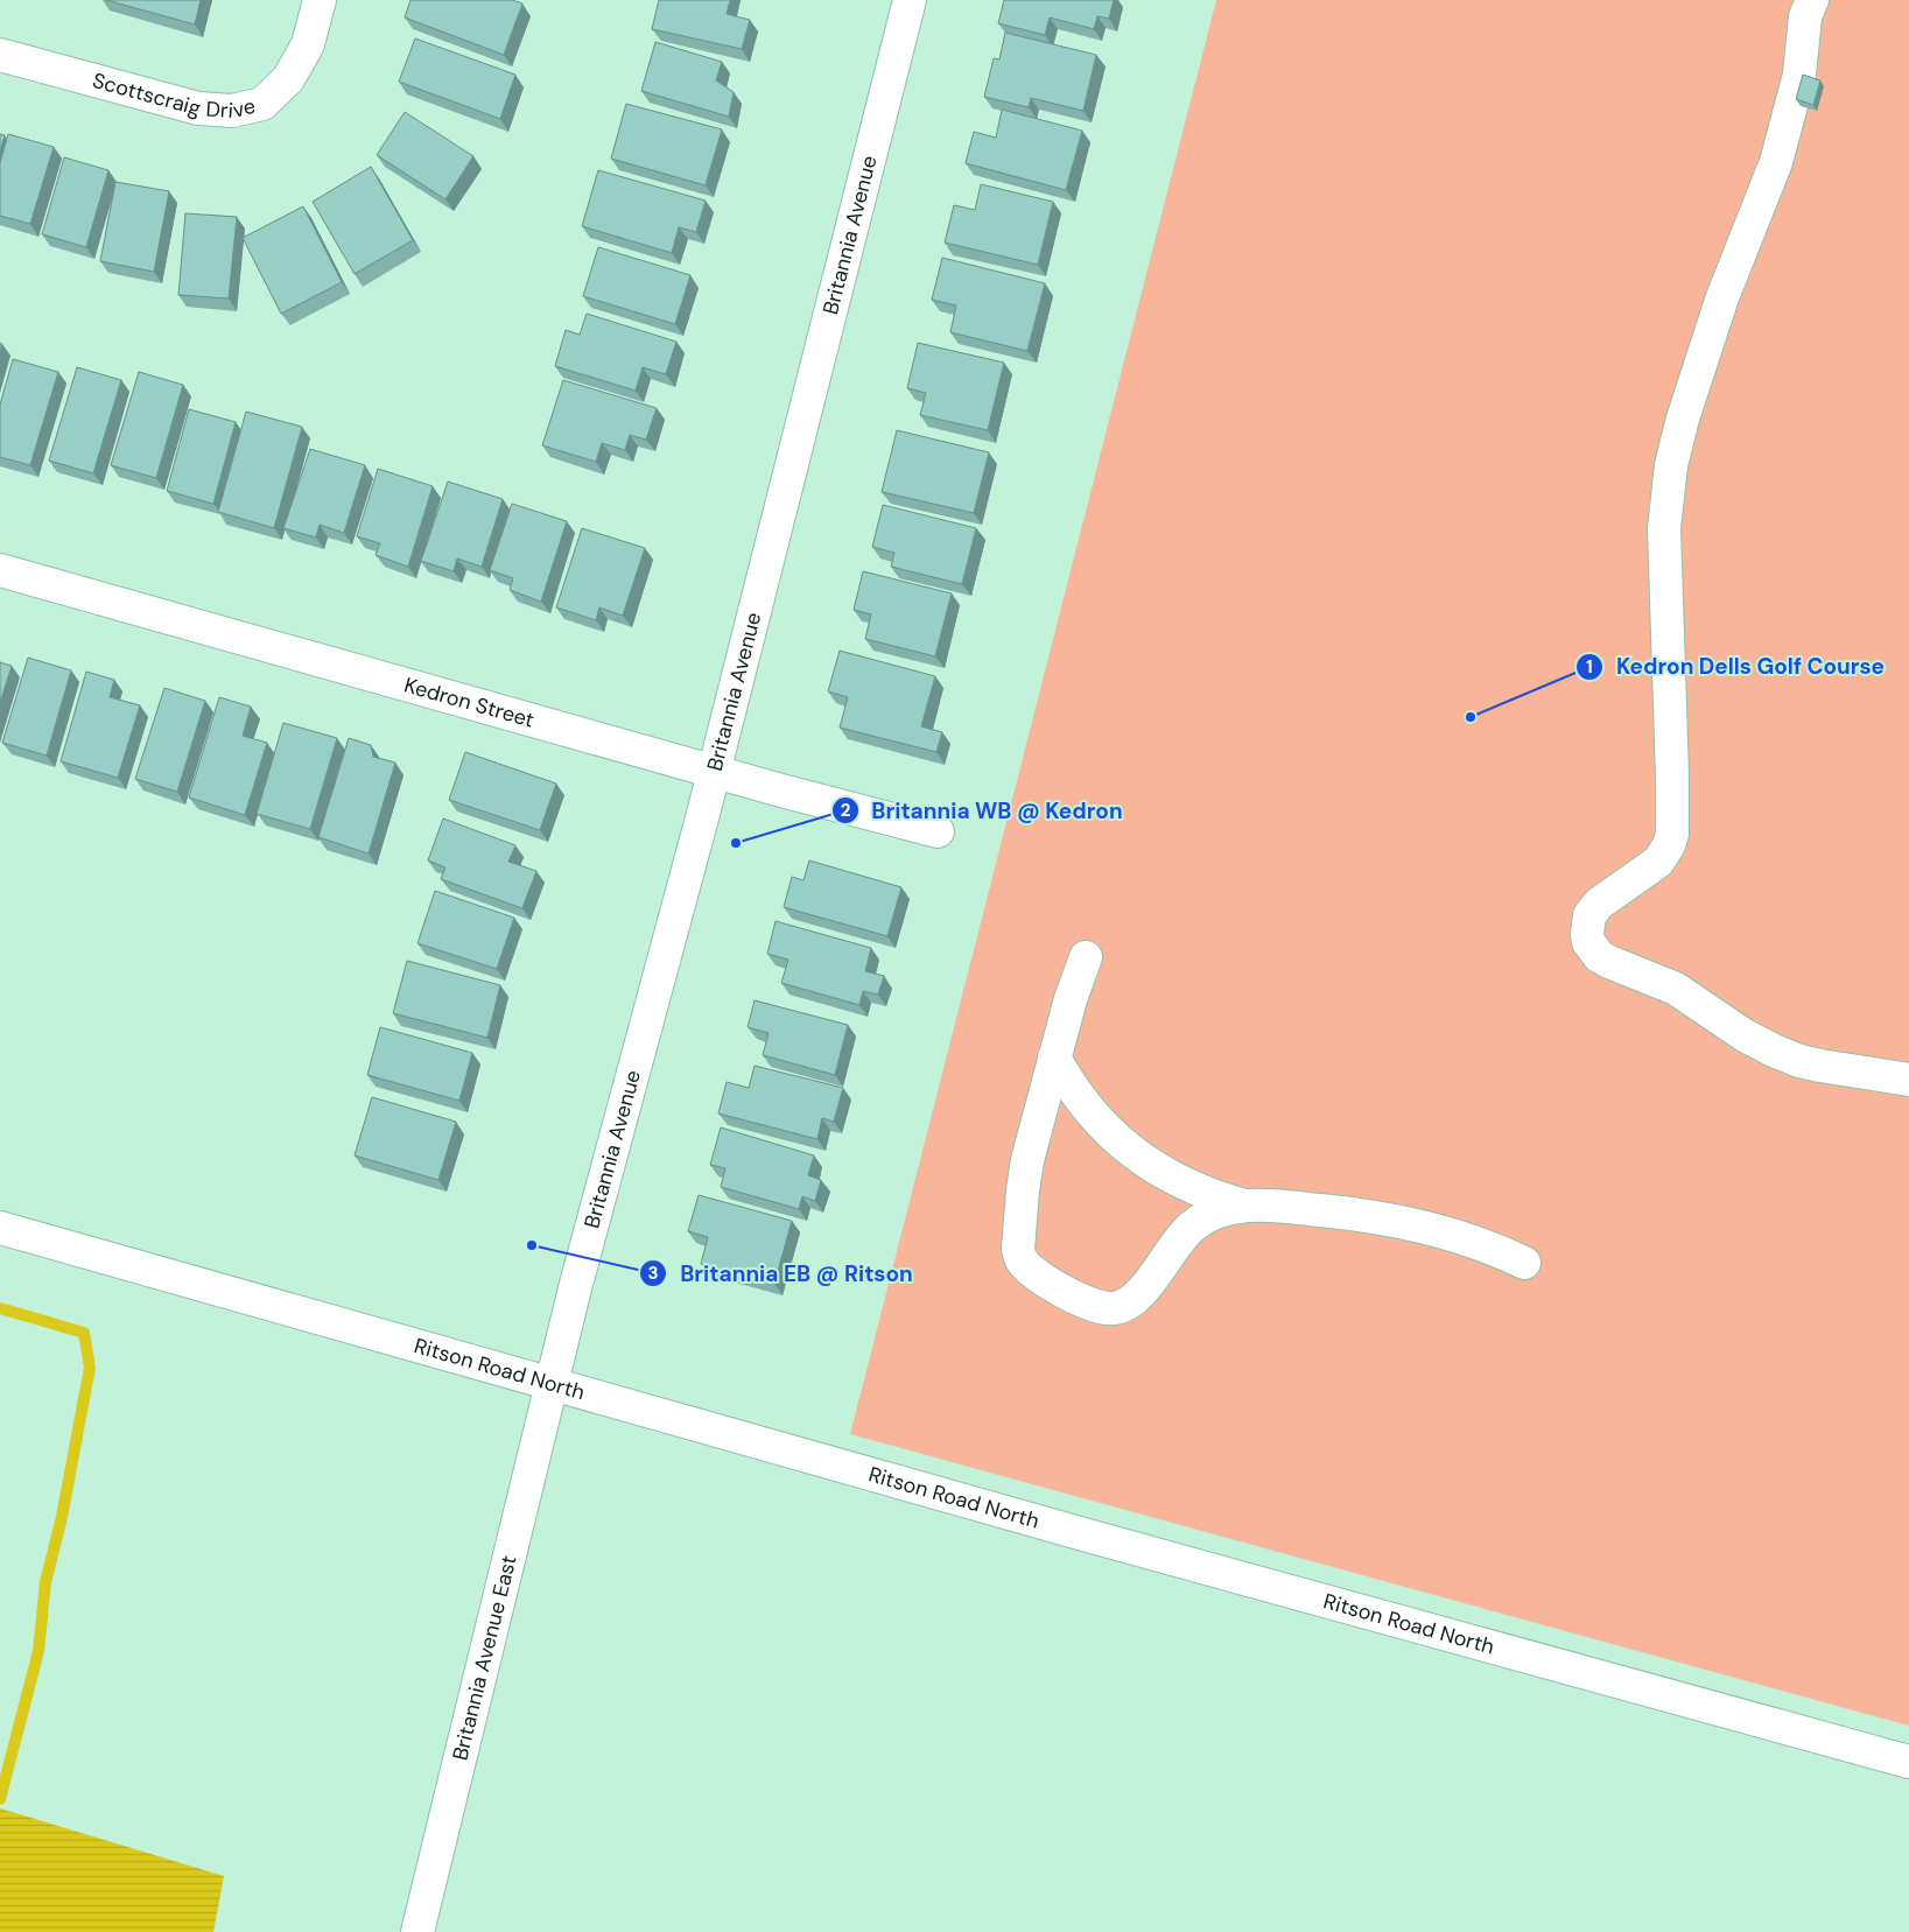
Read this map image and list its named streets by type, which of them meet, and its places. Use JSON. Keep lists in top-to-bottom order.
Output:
{
  "streets": {
    "street": [
      "Scottscraig Drive",
      "Britannia Avenue",
      "Kedron Street",
      "Ritson Road North",
      "Britannia Avenue East"
    ]
  },
  "crossings": [
    ["Britannia Avenue", "Kedron Street"],
    ["Britannia Avenue", "Ritson Road North"],
    ["Britannia Avenue", "Britannia Avenue East"],
    ["Ritson Road North", "Britannia Avenue East"]
  ],
  "places": ["Kedron Dells Golf Course", "Britannia WB @ Kedron", "Britannia EB @ Ritson"]
}
